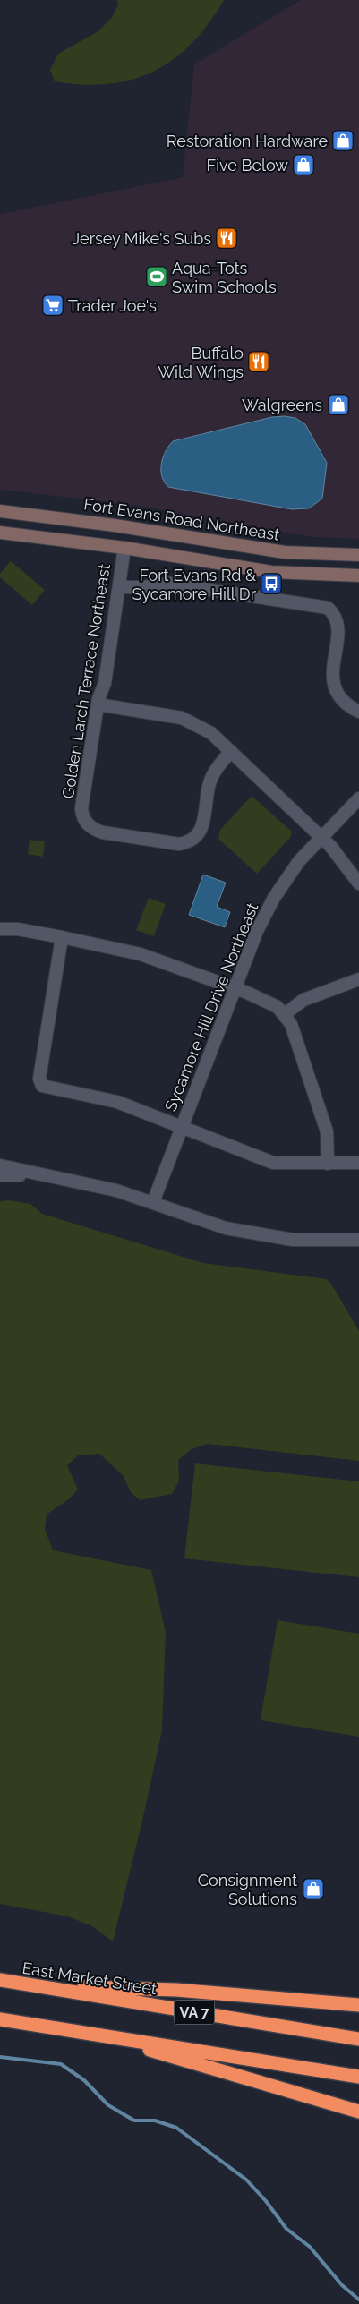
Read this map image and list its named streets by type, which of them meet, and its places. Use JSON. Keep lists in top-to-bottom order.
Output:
{
  "streets": {
    "highway": ["East Market Street", "VA 7"],
    "main road": ["Fort Evans Road Northeast"],
    "street": ["Golden Larch Terrace Northeast", "Sycamore Hill Drive Northeast"]
  },
  "places": {
    "shop": [
      "Restoration Hardware",
      "Five Below",
      "Walgreens",
      "Consignment Solutions"
    ],
    "restaurant": ["Jersey Mike's Subs", "Buffalo Wild Wings"],
    "sports": ["Aqua-Tots Swim Schools"],
    "supermarket": ["Trader Joe's"],
    "bus stop": ["Fort Evans Rd & Sycamore Hill Dr"]
  }
}
